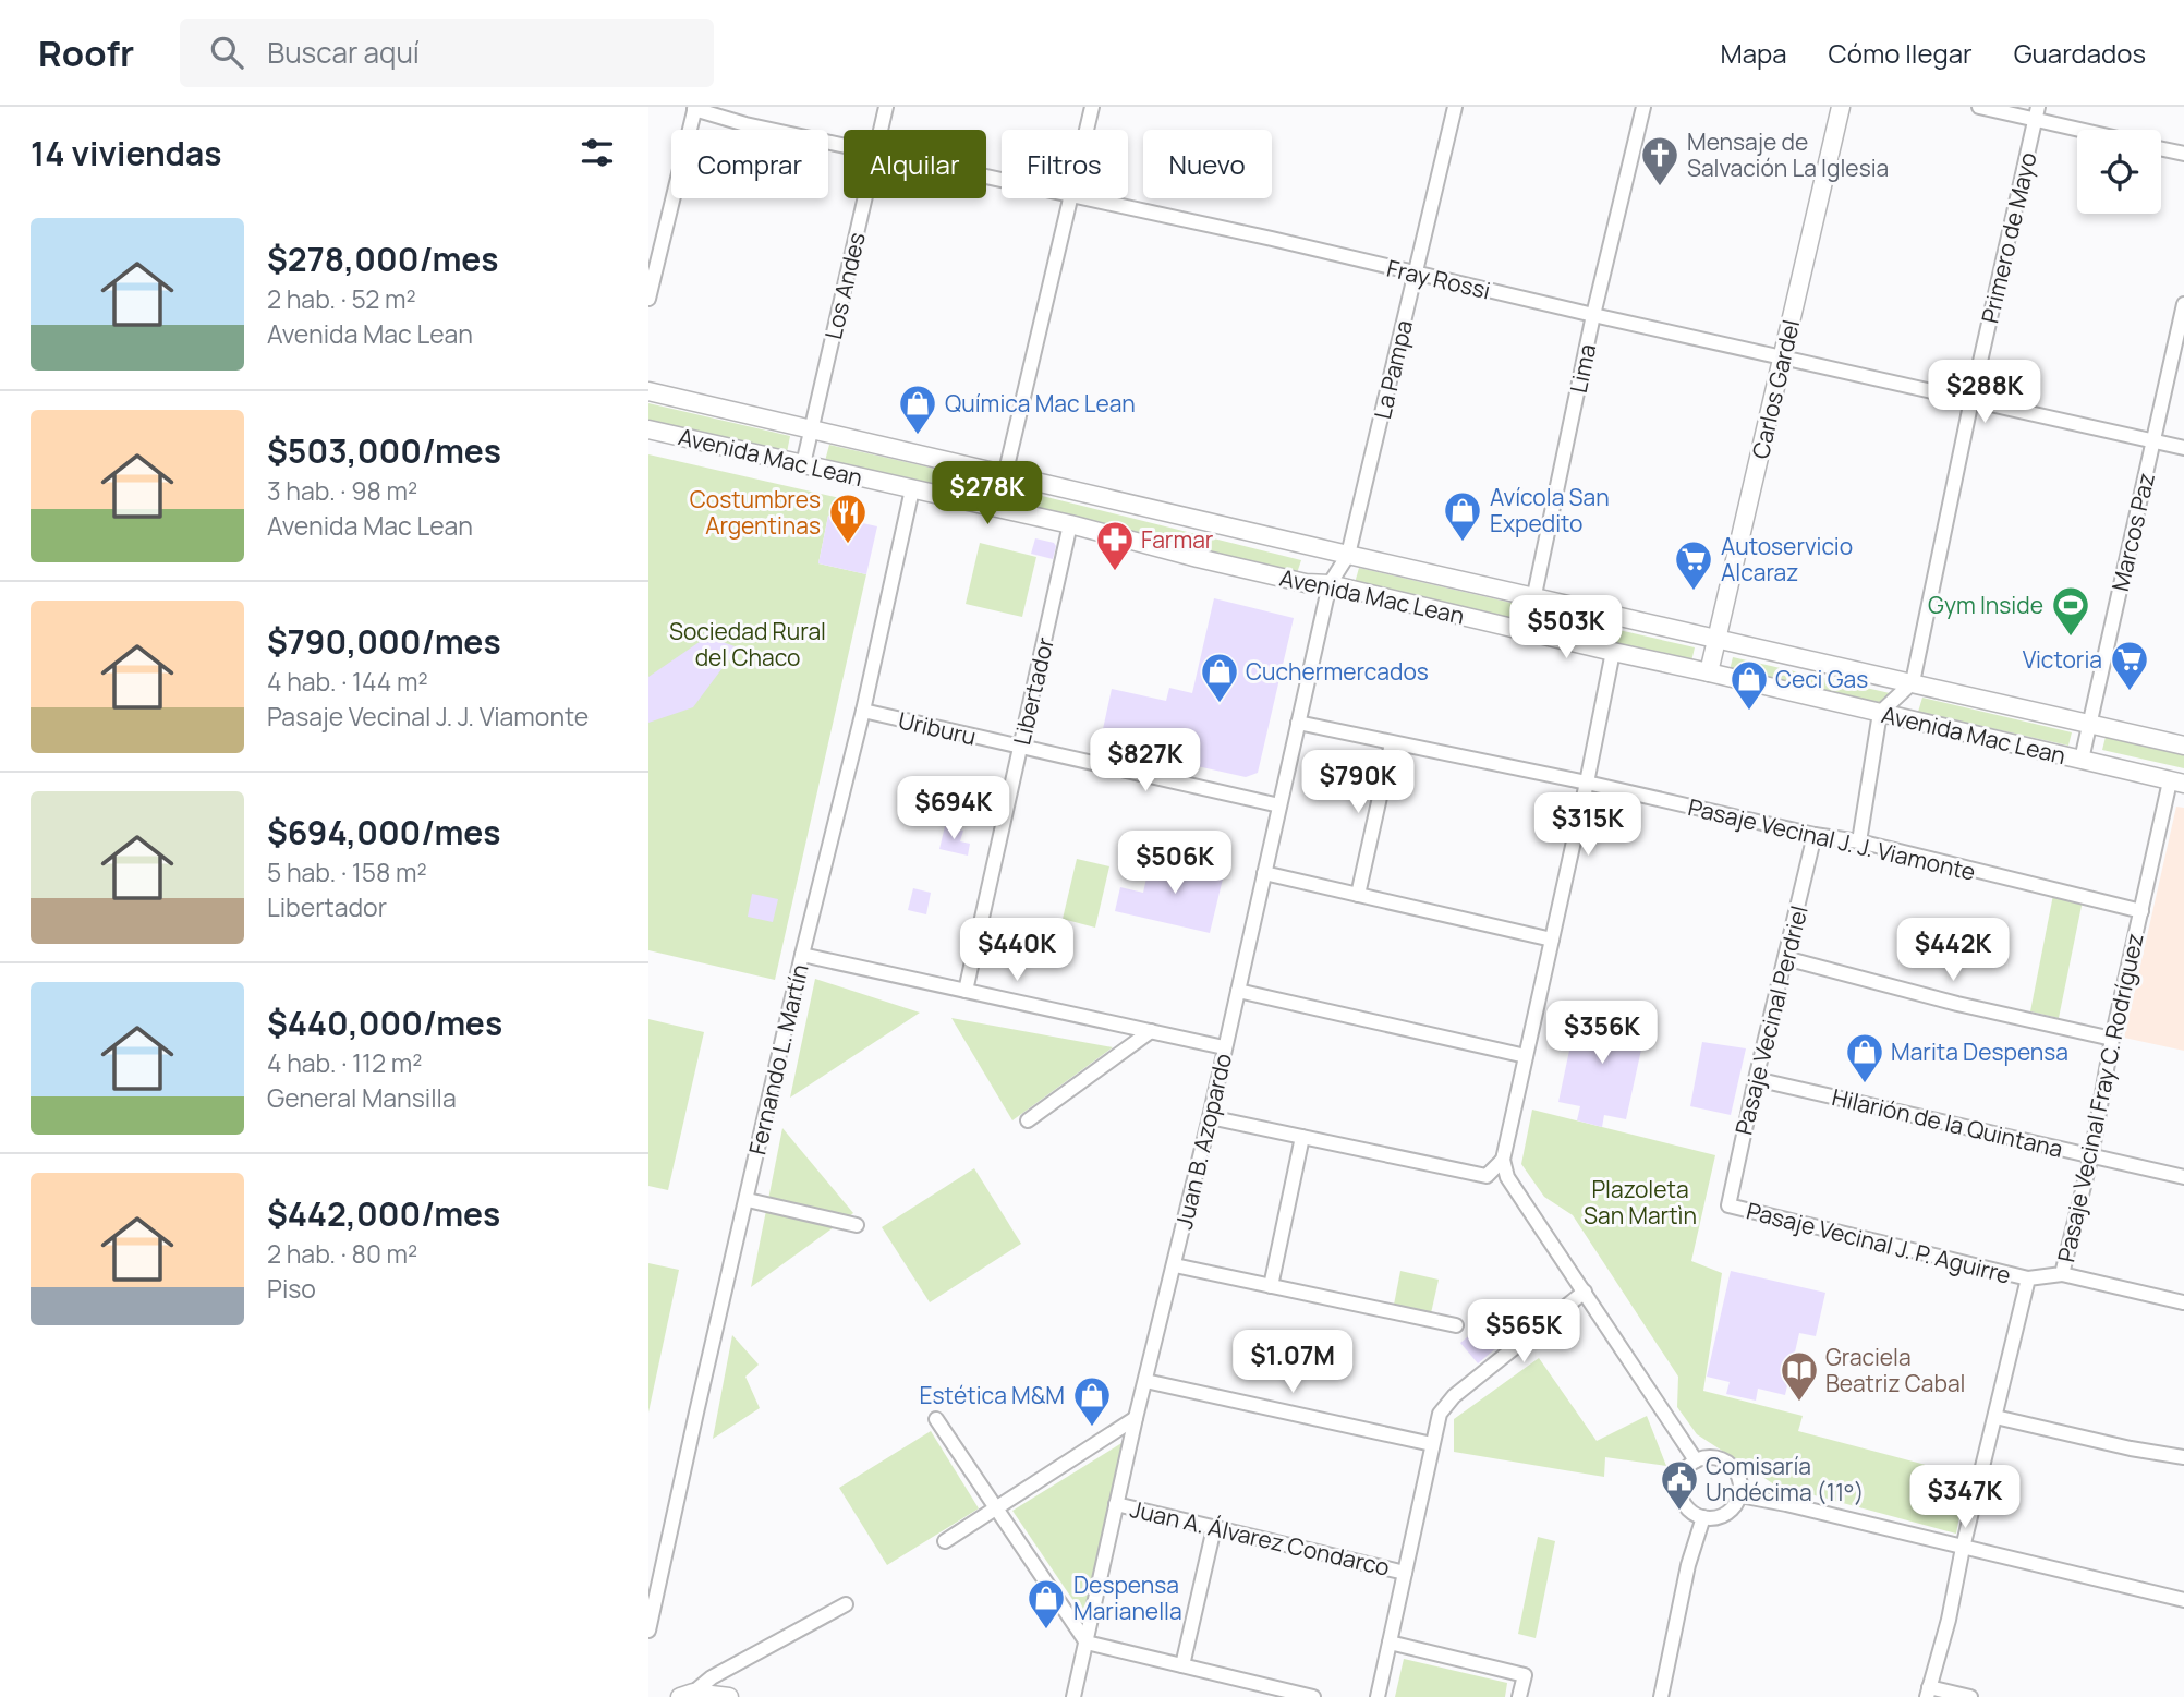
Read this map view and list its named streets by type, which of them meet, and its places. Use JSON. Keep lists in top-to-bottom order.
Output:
{
  "streets": {
    "main road": ["Carlos Gardel", "Avenida Mac Lean"],
    "street": [
      "Primero de Mayo",
      "Fray Rossi",
      "Los Andes",
      "Lima",
      "La Pampa",
      "Marcos Paz",
      "Libertador",
      "Uriburu",
      "Pasaje Vecinal J. J. Viamonte",
      "Pasaje Vecinal Perdriel",
      "Fernando L. Martín",
      "Pasaje Vecinal Fray C. Rodríguez",
      "Hilarión de la Quintana",
      "Juan B. Azopardo",
      "Pasaje Vecinal J. P. Aguirre",
      "Juan A. Álvarez Condarco"
    ]
  },
  "crossings": [
    ["Primero de Mayo", "Fray Rossi"],
    ["Primero de Mayo", "Avenida Mac Lean"],
    ["Fray Rossi", "Lima"],
    ["Fray Rossi", "La Pampa"],
    ["Fray Rossi", "Carlos Gardel"],
    ["Fray Rossi", "Marcos Paz"],
    ["Los Andes", "Avenida Mac Lean"],
    ["Lima", "Avenida Mac Lean"],
    ["La Pampa", "Avenida Mac Lean"],
    ["La Pampa", "Juan B. Azopardo"],
    ["Carlos Gardel", "Avenida Mac Lean"],
    ["Avenida Mac Lean", "Marcos Paz"],
    ["Avenida Mac Lean", "Libertador"],
    ["Avenida Mac Lean", "Fernando L. Martín"],
    ["Avenida Mac Lean", "Pasaje Vecinal Fray C. Rodríguez"],
    ["Avenida Mac Lean", "Juan B. Azopardo"],
    ["Libertador", "Uriburu"],
    ["Uriburu", "Fernando L. Martín"],
    ["Uriburu", "Juan B. Azopardo"],
    ["Pasaje Vecinal J. J. Viamonte", "Pasaje Vecinal Perdriel"],
    ["Pasaje Vecinal J. J. Viamonte", "Pasaje Vecinal Fray C. Rodríguez"],
    ["Pasaje Vecinal J. J. Viamonte", "Juan B. Azopardo"],
    ["Pasaje Vecinal Perdriel", "Hilarión de la Quintana"],
    ["Pasaje Vecinal Perdriel", "Pasaje Vecinal J. P. Aguirre"],
    ["Pasaje Vecinal Fray C. Rodríguez", "Hilarión de la Quintana"],
    ["Pasaje Vecinal Fray C. Rodríguez", "Pasaje Vecinal J. P. Aguirre"],
    ["Juan B. Azopardo", "Juan A. Álvarez Condarco"]
  ],
  "parks": ["Sociedad Rural del Chaco", "Plazoleta San Martìn"],
  "places": {
    "church": ["Mensaje de Salvación La Iglesia"],
    "shop": [
      "Química Mac Lean",
      "Avícola San Expedito",
      "Cuchermercados",
      "Ceci Gas",
      "Marita Despensa",
      "Estética M&M",
      "Despensa Marianella"
    ],
    "restaurant": ["Costumbres Argentinas"],
    "pharmacy": ["Farmar"],
    "supermarket": ["Autoservicio Alcaraz", "Victoria"],
    "sports": ["Gym Inside"],
    "library": ["Graciela Beatriz Cabal"],
    "public building": ["Comisaría Undécima (11°)"]
  },
  "page": {
    "header": "Roofr",
    "search": "Buscar aquí",
    "nav": ["Mapa", "Cómo llegar", "Guardados"],
    "heading": "14 viviendas",
    "chip": [
      "Comprar",
      "Alquilar",
      "Filtros",
      "Nuevo"
    ],
    "list": [
      {
        "name": "$278,000/mes",
        "note": "2 hab. · 52 m² · Avenida Mac Lean"
      },
      {
        "name": "$503,000/mes",
        "note": "3 hab. · 98 m² · Avenida Mac Lean"
      },
      {
        "name": "$790,000/mes",
        "note": "4 hab. · 144 m² · Pasaje Vecinal J. J. Viamonte"
      },
      {
        "name": "$694,000/mes",
        "note": "5 hab. · 158 m² · Libertador"
      },
      {
        "name": "$440,000/mes",
        "note": "4 hab. · 112 m² · General Mansilla"
      },
      {
        "name": "$442,000/mes",
        "note": "2 hab. · 80 m² · Piso"
      }
    ],
    "price": [
      "$288K",
      "$278K",
      "$503K",
      "$827K",
      "$790K",
      "$694K",
      "$315K",
      "$506K",
      "$440K",
      "$442K",
      "$356K",
      "$565K",
      "$1.07M",
      "$347K"
    ]
  }
}
